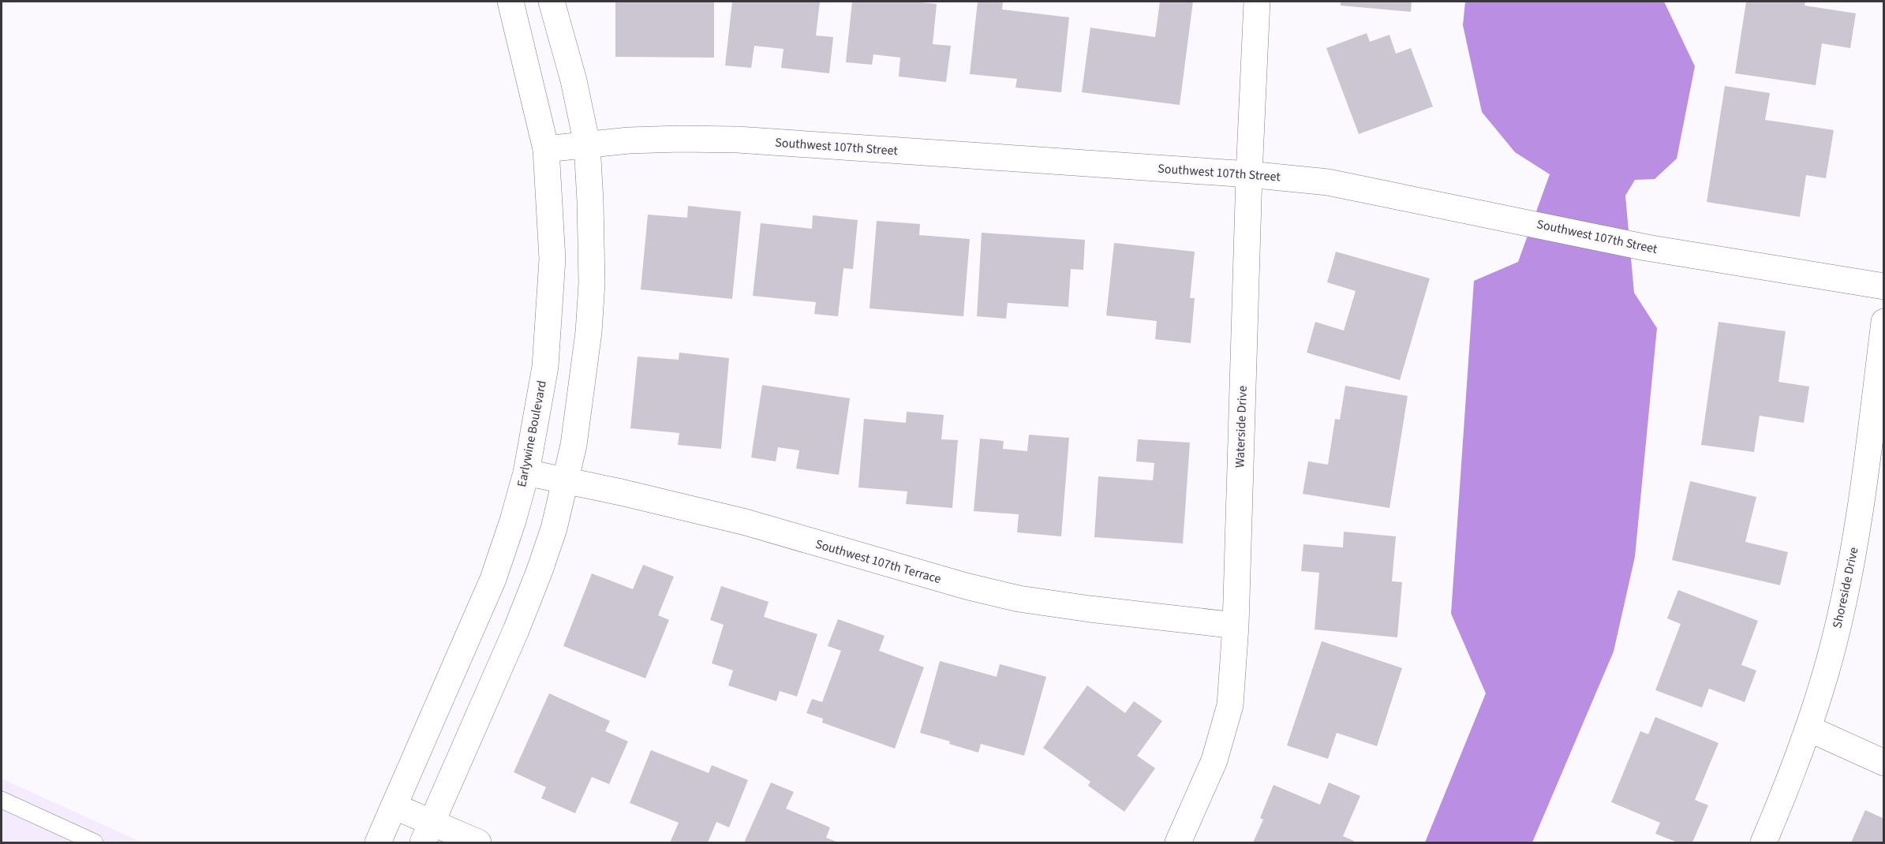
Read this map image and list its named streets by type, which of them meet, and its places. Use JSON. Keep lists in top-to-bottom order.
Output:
{
  "streets": {
    "street": [
      "Southwest 107th Street",
      "Waterside Drive",
      "Earlywine Boulevard",
      "Southwest 107th Terrace",
      "Shoreside Drive"
    ]
  },
  "crossings": [
    ["Southwest 107th Street", "Waterside Drive"],
    ["Southwest 107th Street", "Earlywine Boulevard"],
    ["Waterside Drive", "Southwest 107th Terrace"],
    ["Earlywine Boulevard", "Southwest 107th Terrace"]
  ]
}
